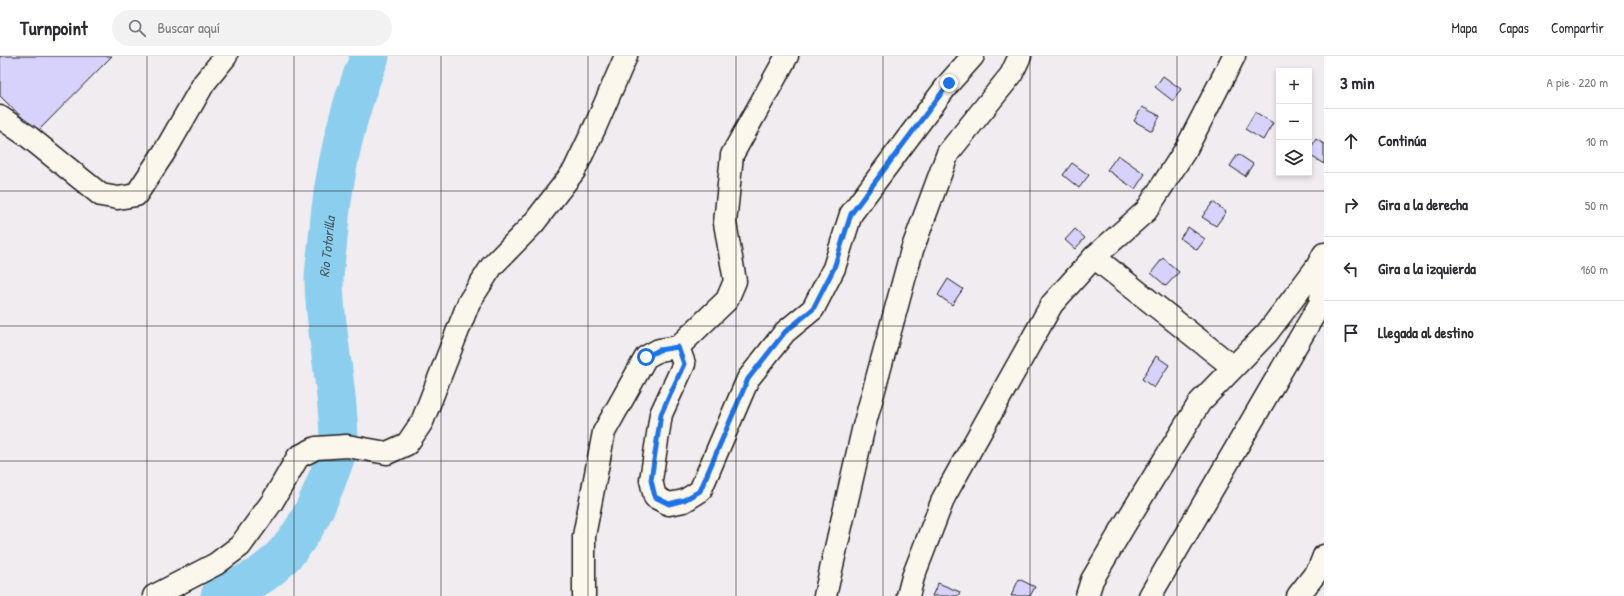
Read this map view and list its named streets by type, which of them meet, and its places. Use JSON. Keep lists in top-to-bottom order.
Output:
{
  "water": ["Rio Totorilla"],
  "page": {
    "header": "Turnpoint",
    "search": "Buscar aquí",
    "nav": ["Mapa", "Capas", "Compartir"],
    "heading": ["3 min", "A pie · 220 m"],
    "map_buttons": ["+", "−"],
    "list": [
      ["Continúa", "10 m"],
      ["Gira a la derecha", "50 m"],
      ["Gira a la izquierda", "160 m"],
      "Llegada al destino"
    ]
  }
}
